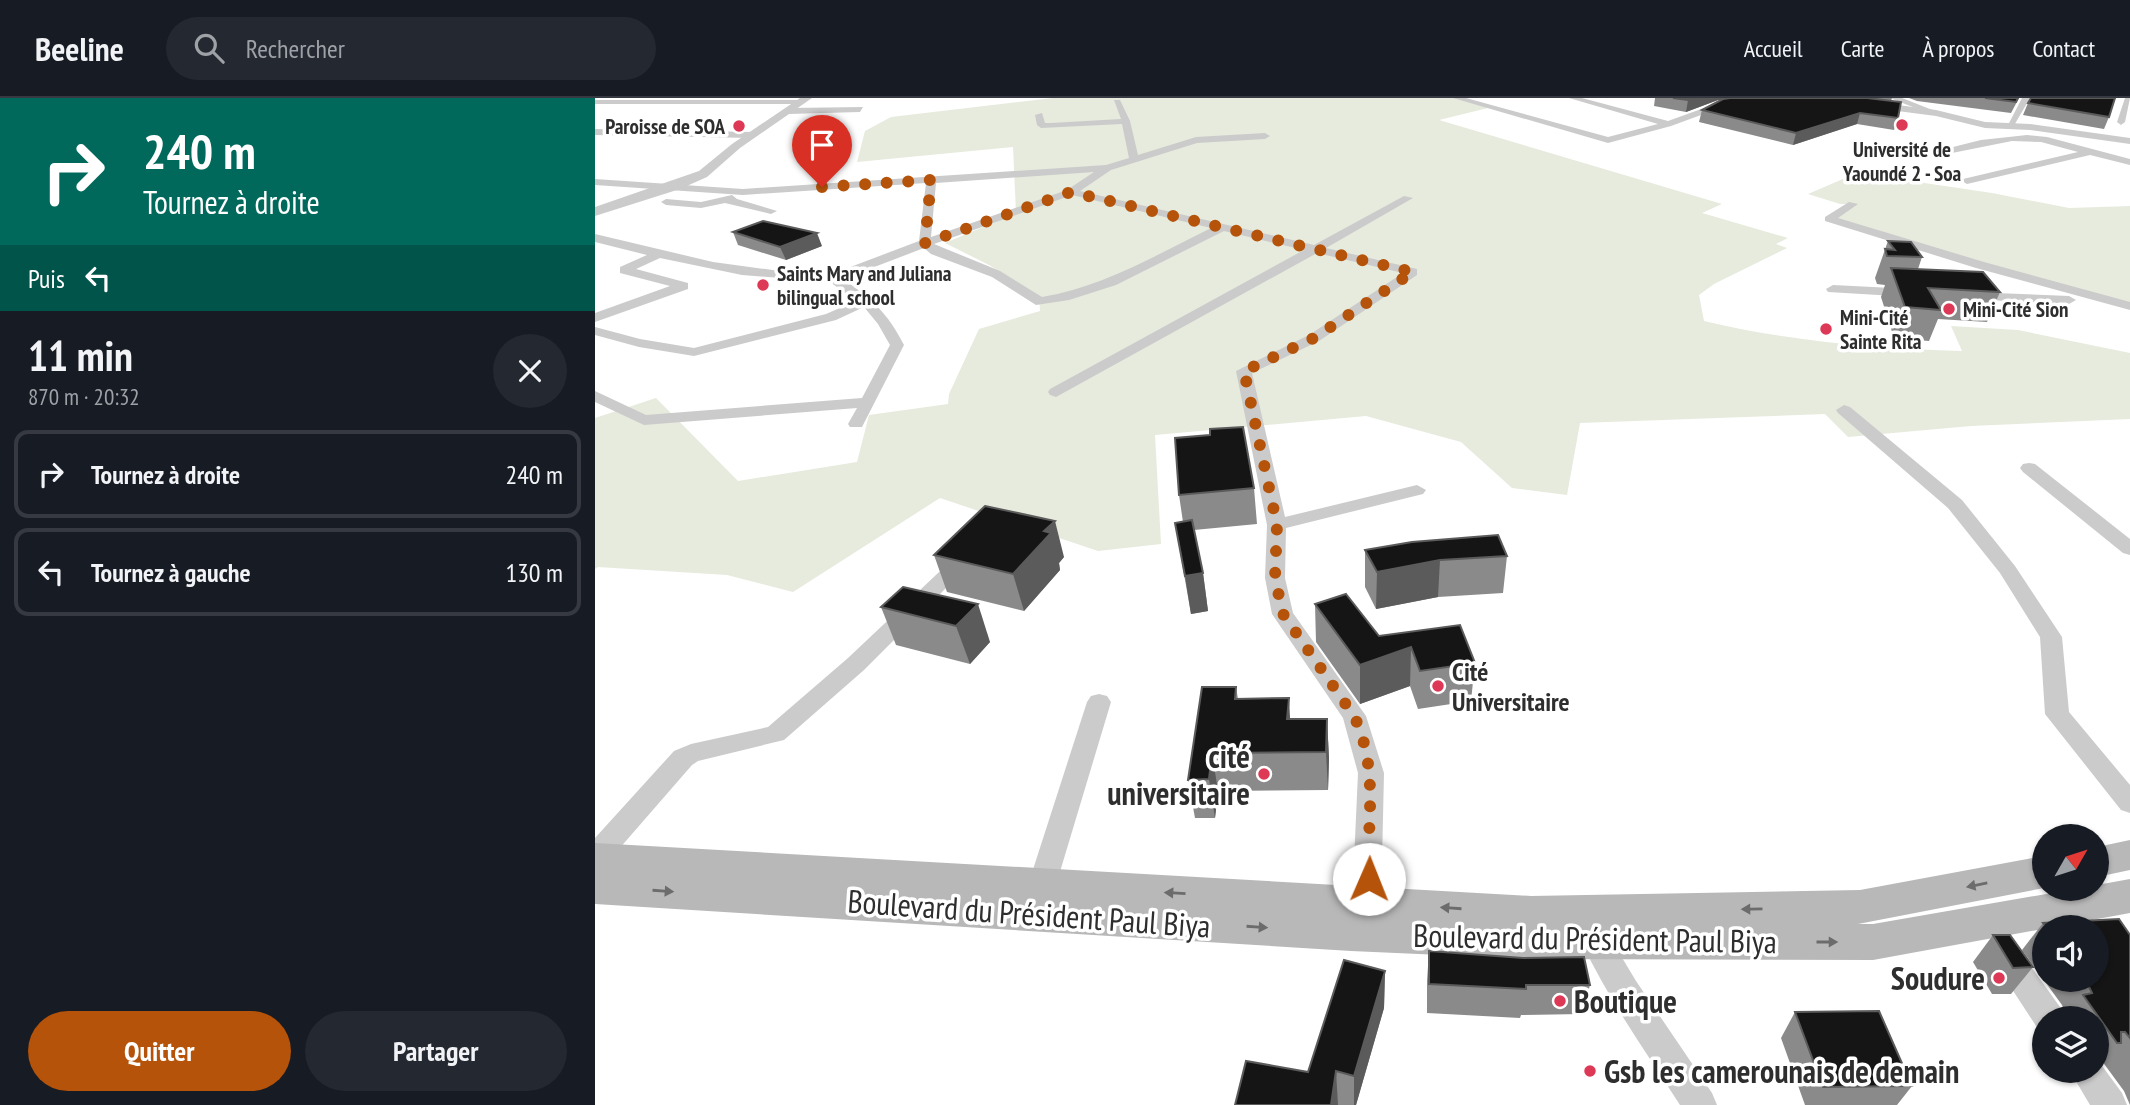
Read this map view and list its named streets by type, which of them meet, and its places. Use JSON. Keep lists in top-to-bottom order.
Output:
{
  "streets": {
    "main road": ["Boulevard du Président Paul Biya"]
  },
  "places": [
    "Université de Yaoundé 2 - Soa",
    "Paroisse de SOA",
    "Saints Mary and Juliana bilingual school",
    "Mini-Cité Sion",
    "Mini-Cité Sainte Rita",
    "Cité Universitaire",
    "cité universitaire",
    "Soudure",
    "Boutique",
    "Gsb les camerounais de demain"
  ],
  "north": "top right",
  "page": {
    "header": "Beeline",
    "search": "Rechercher",
    "nav": [
      "Accueil",
      "Carte",
      "À propos",
      "Contact"
    ],
    "turn": ["240 m", "Tournez à droite"],
    "then": "Puis",
    "heading": ["11 min", "870 m · 20:32"],
    "list": [
      {
        "name": "Tournez à droite",
        "value": "240 m"
      },
      {
        "name": "Tournez à gauche",
        "value": "130 m"
      }
    ],
    "buttons": ["Quitter", "Partager"]
  }
}
